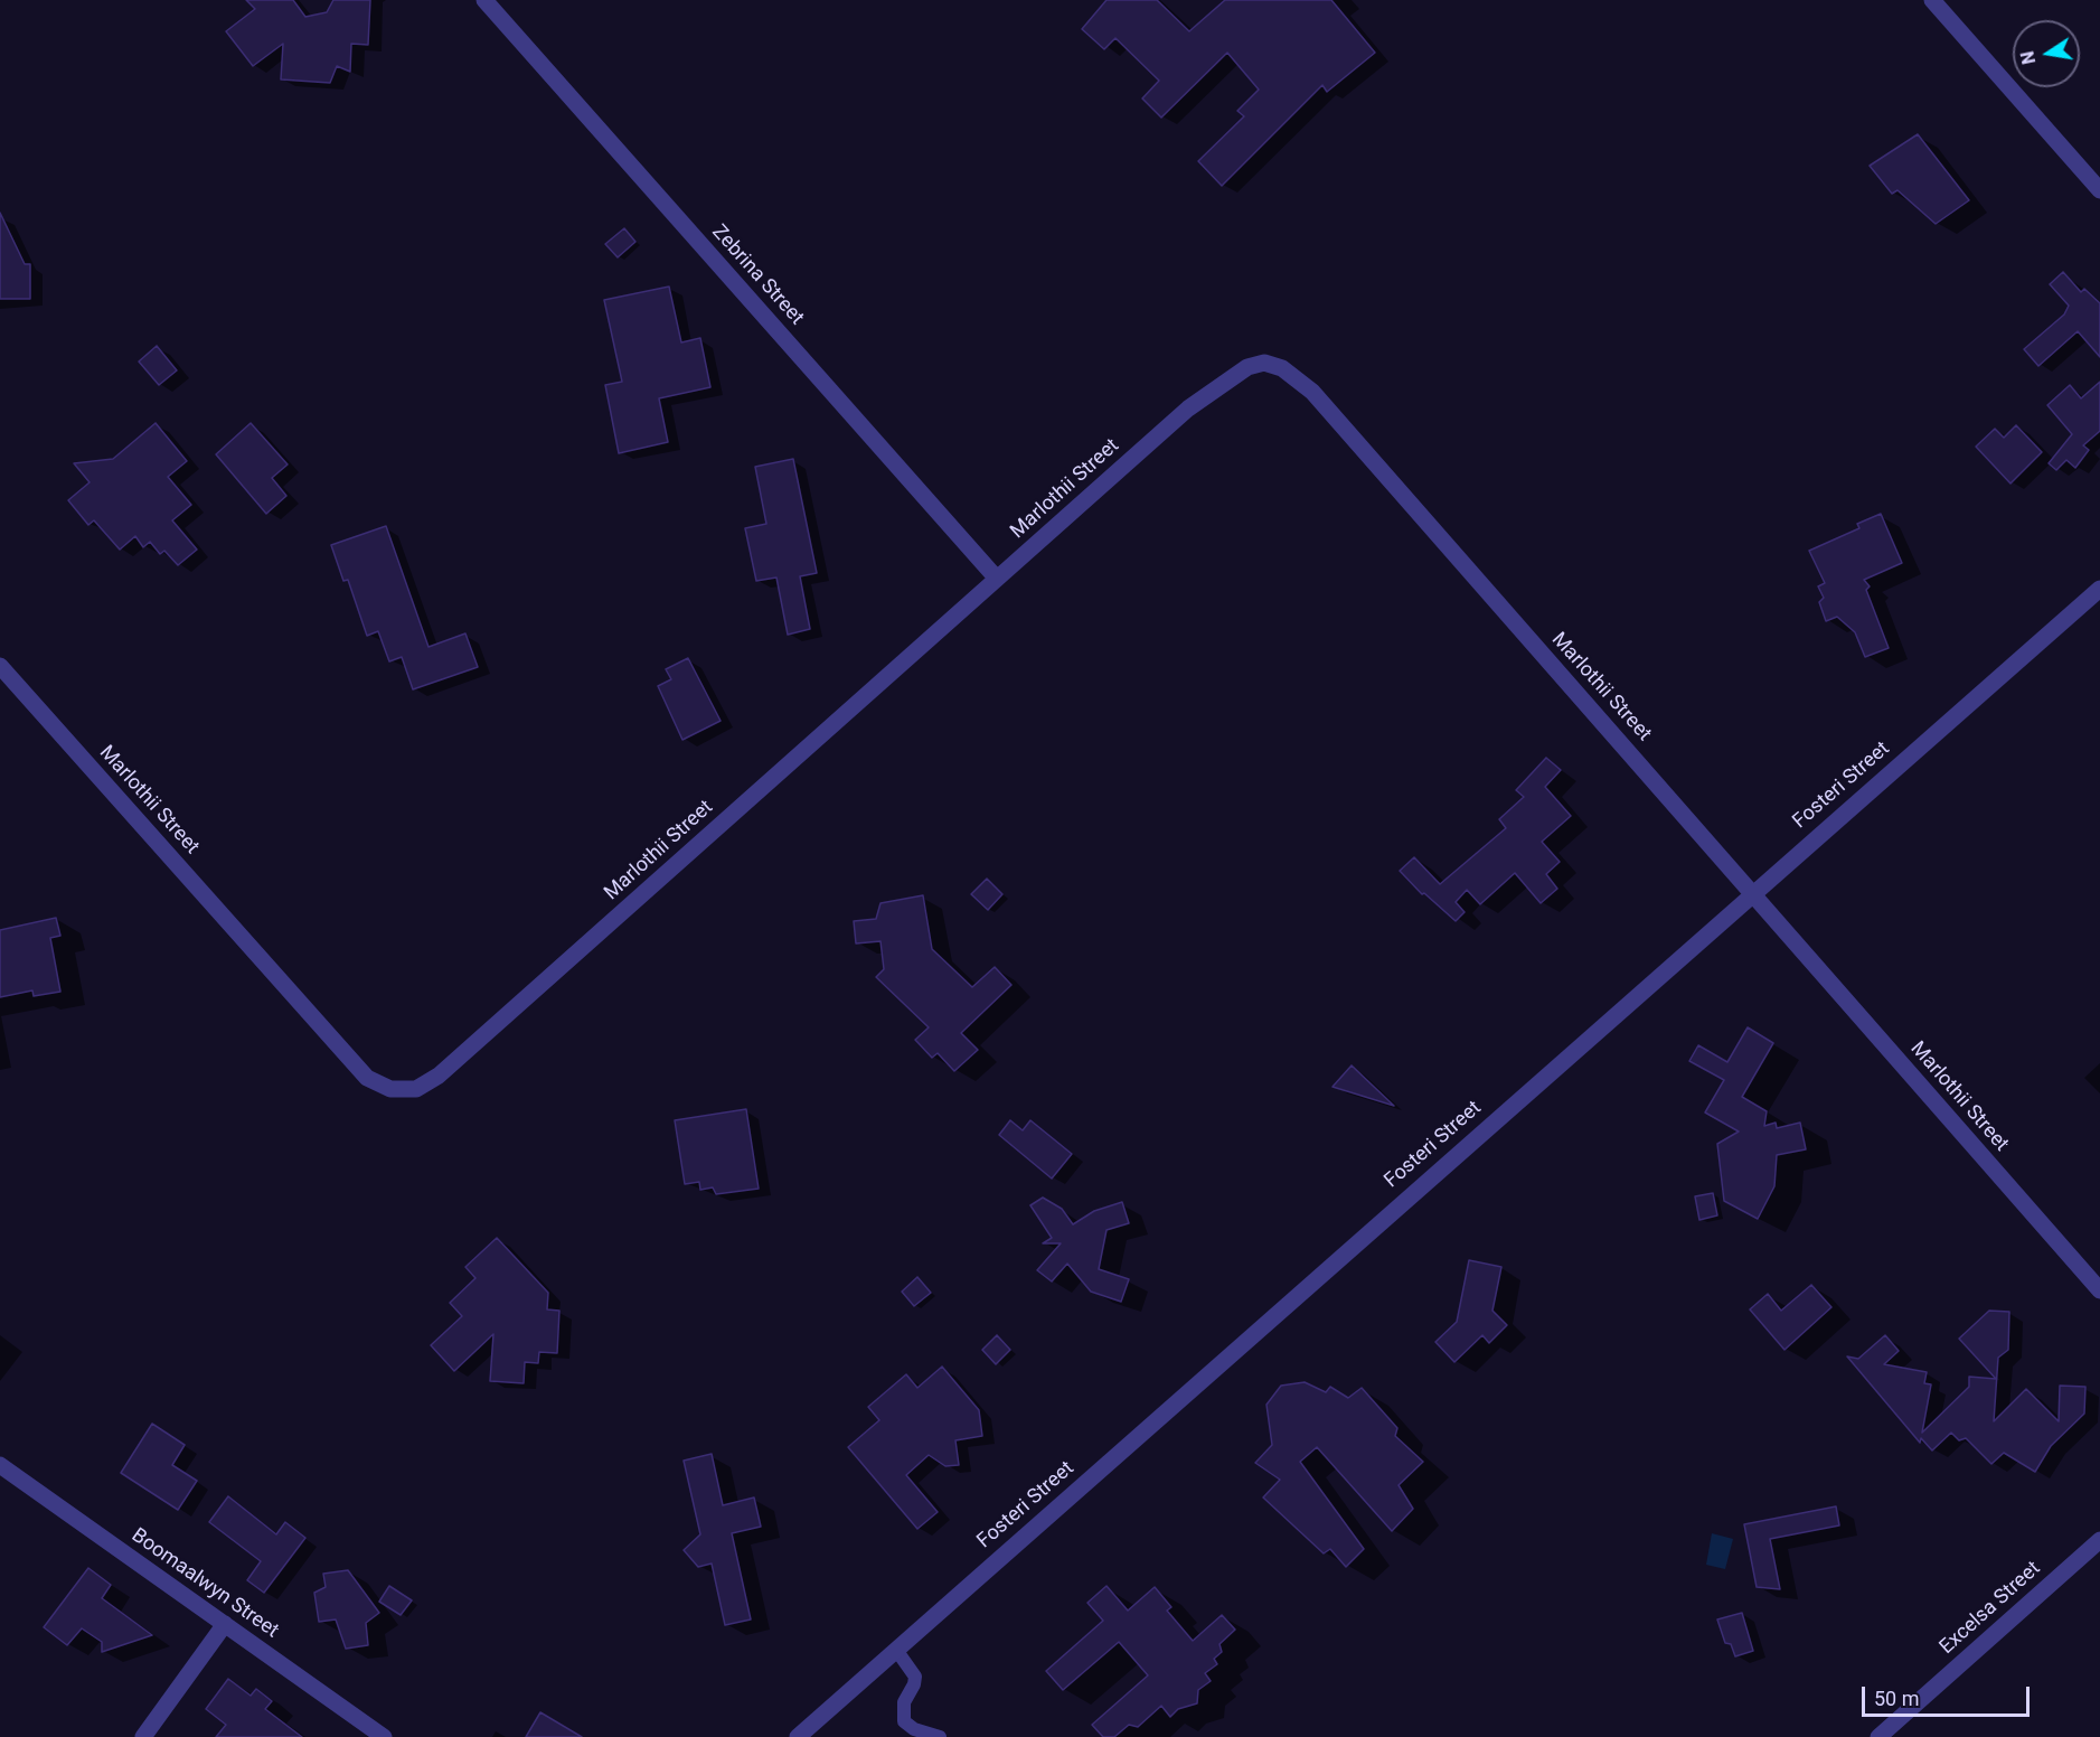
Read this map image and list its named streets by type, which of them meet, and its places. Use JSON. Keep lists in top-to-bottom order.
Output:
{
  "streets": {
    "street": [
      "Zebrina Street",
      "Marlothii Street",
      "Fosteri Street",
      "Boomaalwyn Street",
      "Excelsa Street"
    ]
  },
  "crossings": [
    ["Zebrina Street", "Marlothii Street"],
    ["Marlothii Street", "Fosteri Street"]
  ],
  "scale_bar": "50 m",
  "north": "left"
}
